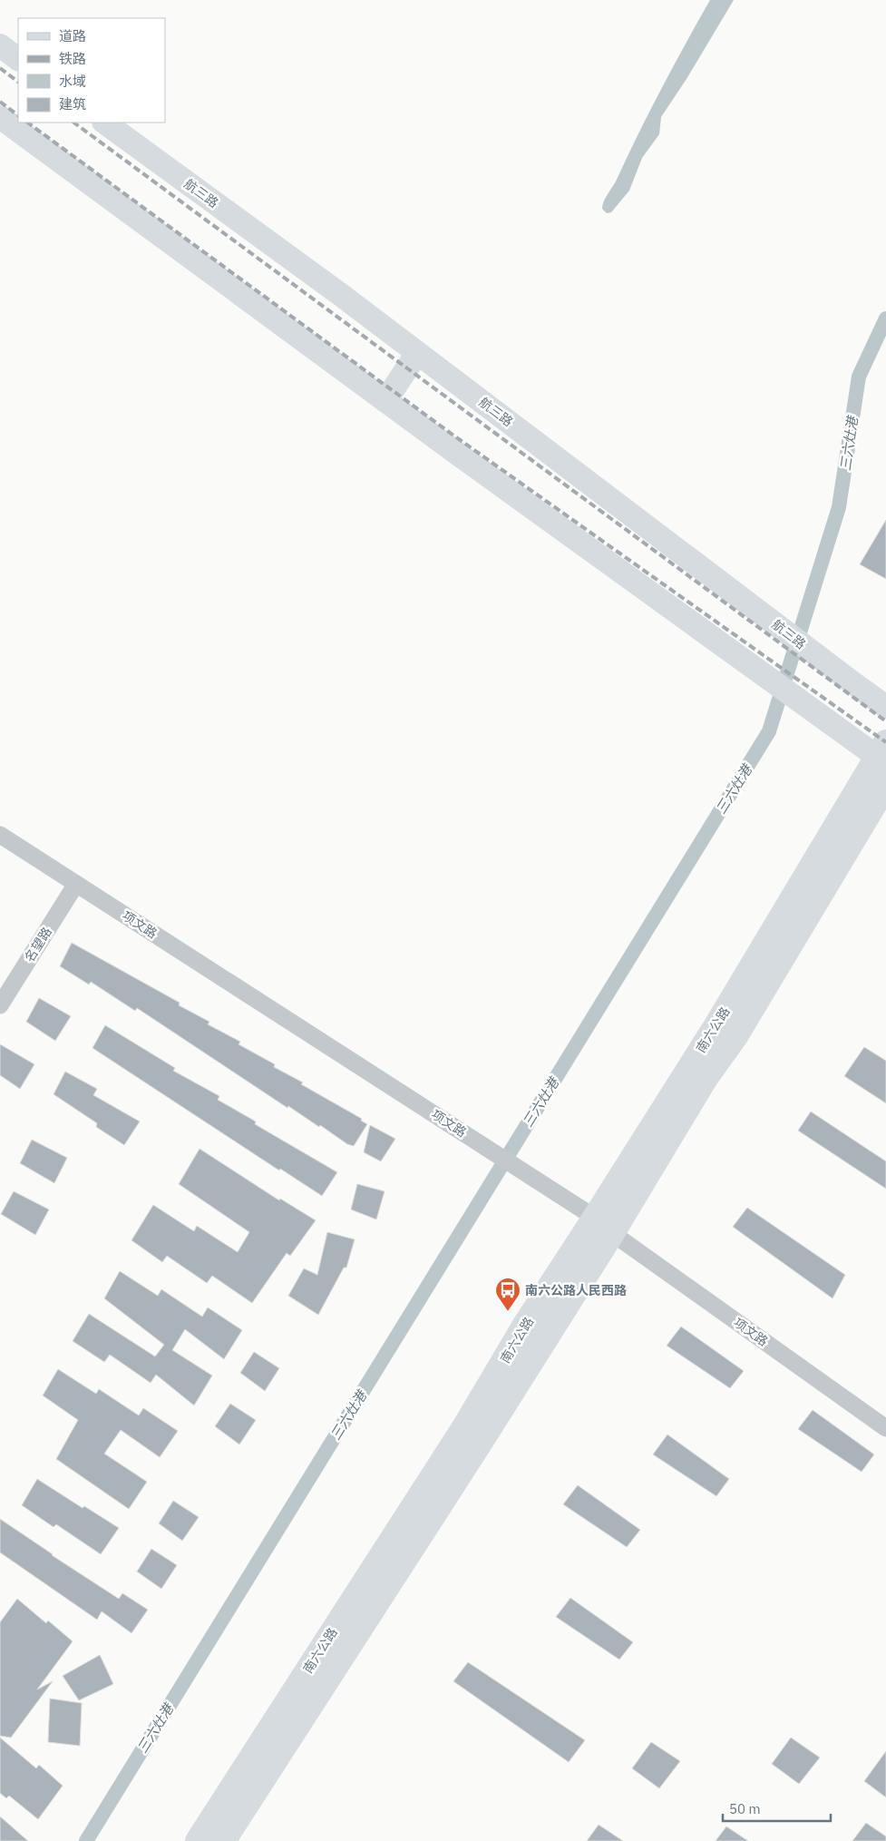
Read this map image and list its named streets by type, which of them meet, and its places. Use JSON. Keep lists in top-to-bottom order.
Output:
{
  "streets": {
    "highway": ["南六公路"],
    "main road": ["航三路"],
    "street": ["项文路", "名望路"]
  },
  "crossings": [
    ["项文路", "名望路"],
    ["项文路", "南六公路"]
  ],
  "water": ["三六灶港"],
  "places": {
    "bus stop": ["南六公路人民西路"]
  },
  "legend": [
    "道路",
    "铁路",
    "水域",
    "建筑"
  ],
  "scale_bar": "50 m"
}
